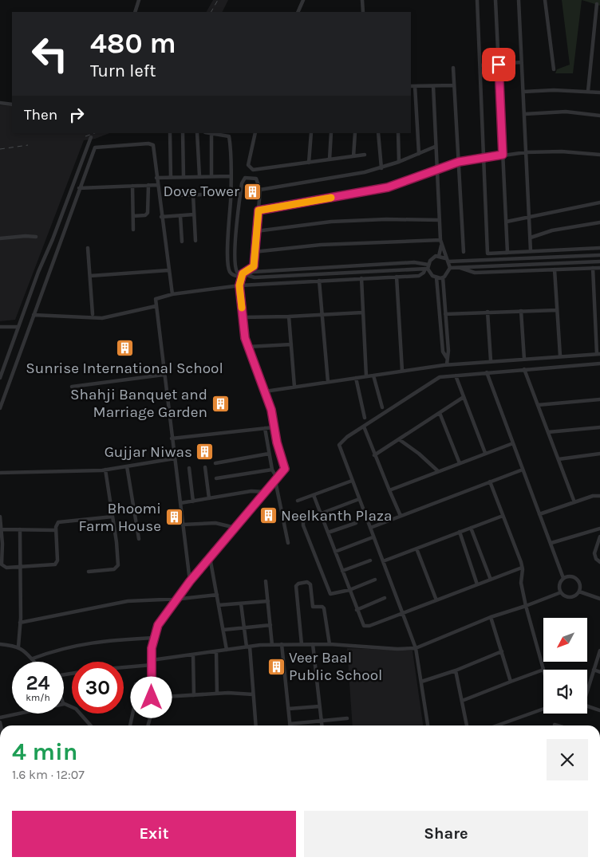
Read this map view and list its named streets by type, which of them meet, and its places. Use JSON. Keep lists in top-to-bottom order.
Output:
{
  "places": {
    "building": [
      "Dove Tower",
      "Sunrise International School",
      "Shahji Banquet and Marriage Garden",
      "Gujjar Niwas",
      "Neelkanth Plaza",
      "Bhoomi Farm House",
      "Veer Baal Public School"
    ]
  },
  "north": "bottom left",
  "page": {
    "turn": ["480 m", "Turn left"],
    "then": "Then",
    "speed": "24 km/h",
    "limit": "30",
    "heading": ["4 min", "1.6 km · 12:07"],
    "buttons": ["Exit", "Share"]
  }
}
